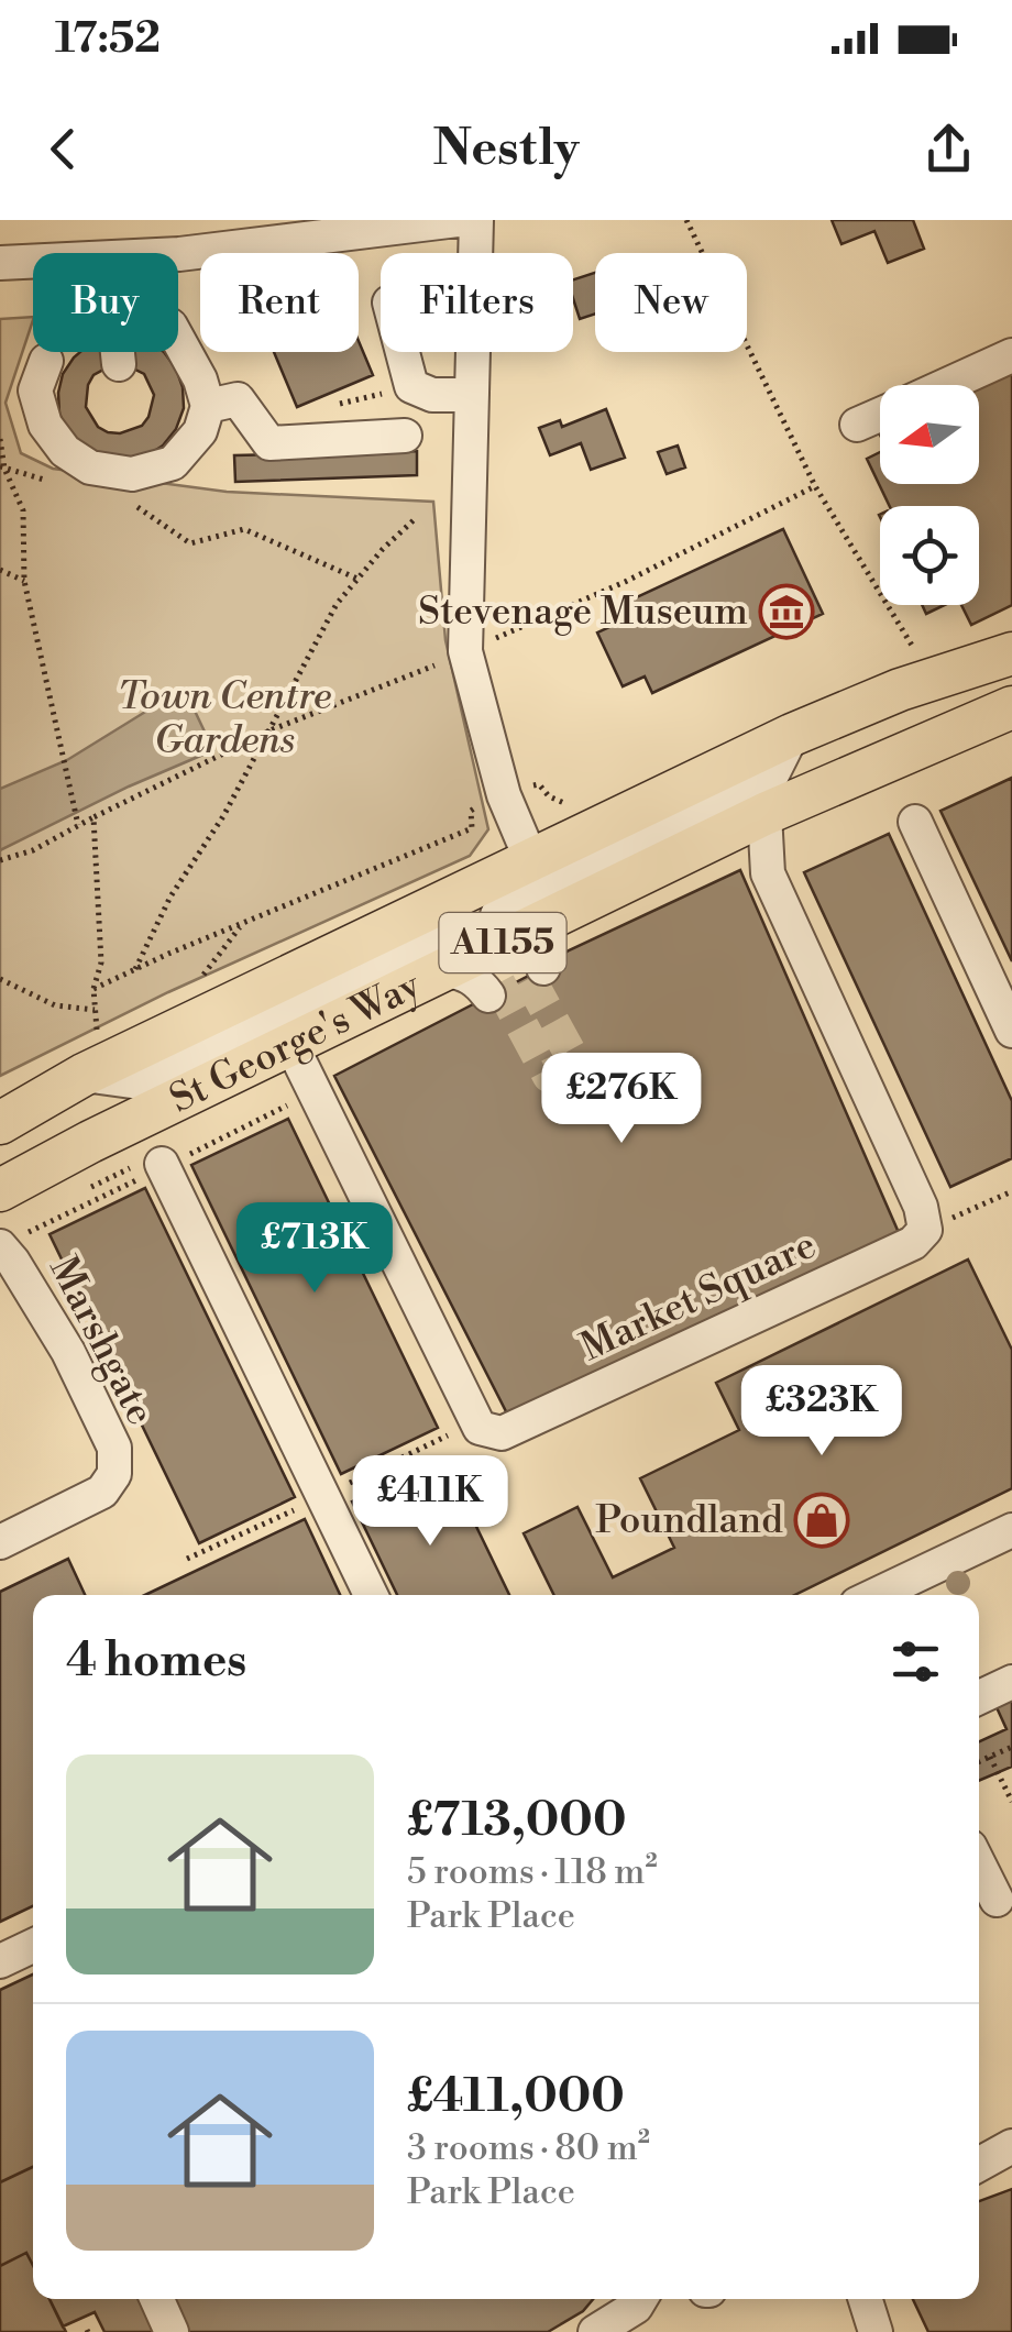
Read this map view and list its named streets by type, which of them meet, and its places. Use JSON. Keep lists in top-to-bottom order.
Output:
{
  "streets": {
    "main road": ["A1155", "St George's Way"],
    "street": ["Market Square", "Marshgate"]
  },
  "crossings": [
    ["St George's Way", "Market Square"]
  ],
  "parks": ["Town Centre Gardens"],
  "places": {
    "museum": ["Stevenage Museum"],
    "shop": ["Poundland"]
  },
  "north": "left",
  "page": {
    "status": "17:52",
    "header": "Nestly",
    "chip": [
      "Buy",
      "Rent",
      "Filters",
      "New"
    ],
    "price": [
      "£276K",
      "£713K",
      "£323K",
      "£411K"
    ],
    "heading": "4 homes",
    "list": [
      {
        "name": "£713,000",
        "note": "5 rooms · 118 m² · Park Place"
      },
      {
        "name": "£411,000",
        "note": "3 rooms · 80 m² · Park Place"
      }
    ]
  }
}
